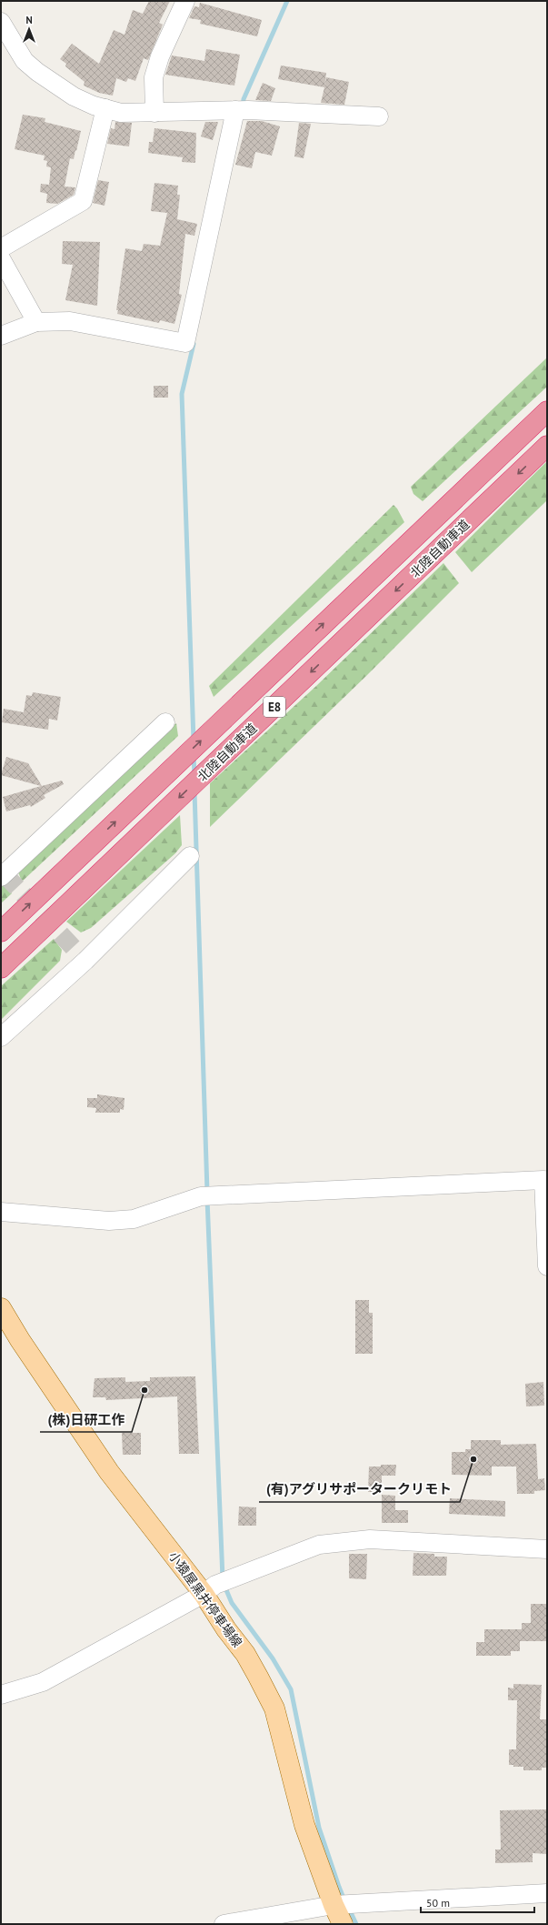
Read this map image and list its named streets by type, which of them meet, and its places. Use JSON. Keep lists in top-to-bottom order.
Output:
{
  "streets": {
    "highway": ["北陸自動車道", "E8"],
    "main road": ["小猿屋黒井停車場線"]
  },
  "places": ["(株)日研工作", "(有)アグリサポータークリモト"],
  "scale_bar": "50 m",
  "north": "top"
}
